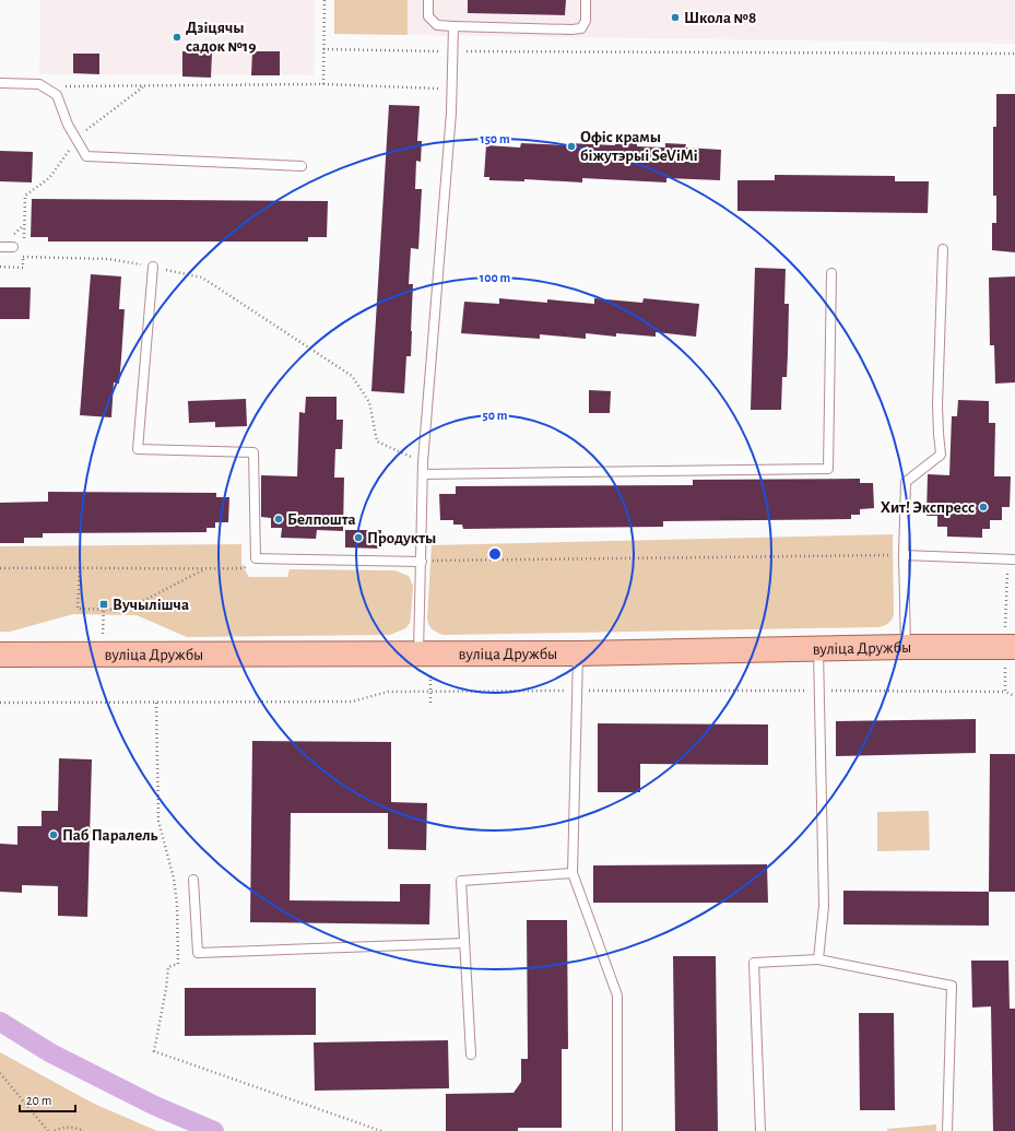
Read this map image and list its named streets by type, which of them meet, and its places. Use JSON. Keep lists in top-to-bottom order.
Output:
{
  "streets": {
    "main road": ["вуліца Дружбы"]
  },
  "places": {
    "other": [
      "Школа №8",
      "Дзіцячы садок №19",
      "Офіс крамы біжутэрыі SeViMi",
      "Хит! Экспресс",
      "Белпошта",
      "Продукты",
      "Паб Паралель"
    ],
    "transit": ["Вучылішча"]
  },
  "scale_bar": "20 m",
  "rings": ["150 m", "100 m", "50 m"]
}
